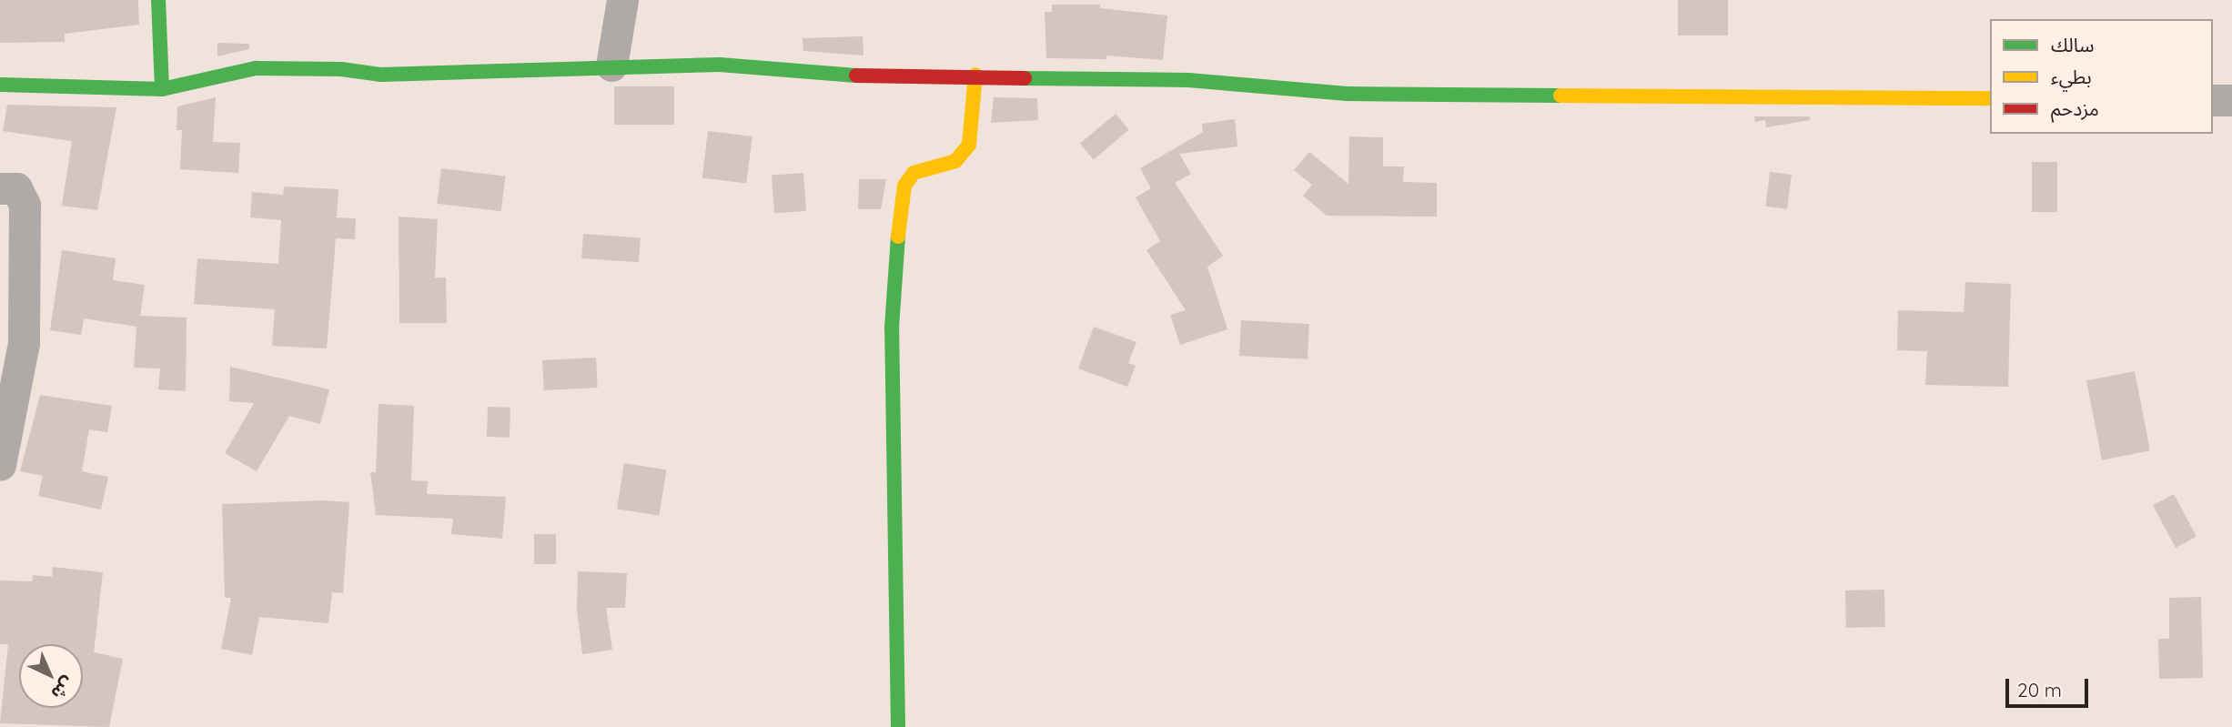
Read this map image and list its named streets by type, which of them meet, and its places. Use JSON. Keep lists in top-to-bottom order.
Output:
{
  "legend": ["سالك", "بطيء", "مزدحم"],
  "scale_bar": "20 m",
  "north": "bottom right"
}
